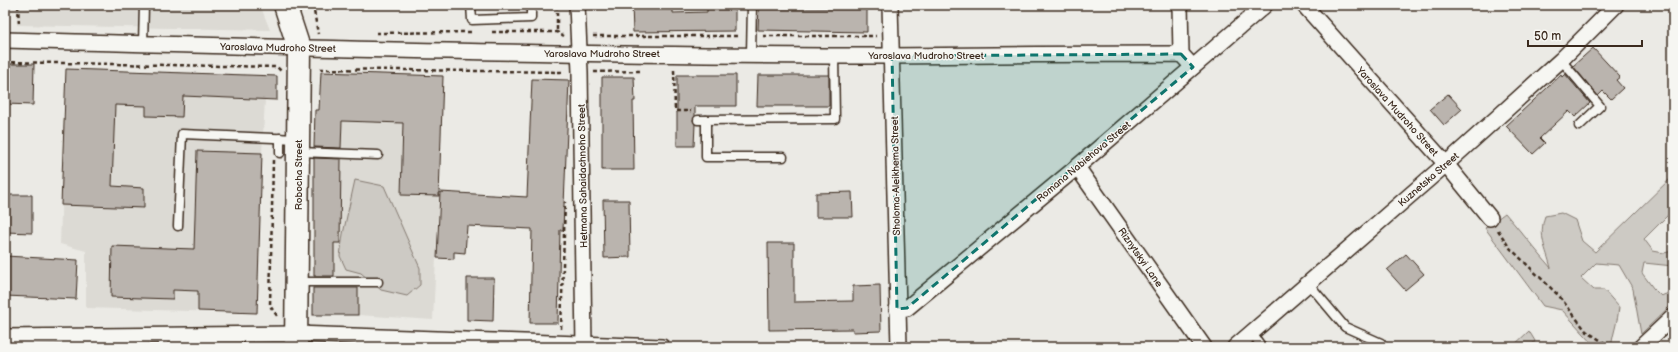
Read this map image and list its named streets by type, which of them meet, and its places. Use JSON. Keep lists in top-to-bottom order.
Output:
{
  "streets": {
    "street": [
      "Yaroslava Mudroho Street",
      "Romana Nabiehova Street",
      "Robocha Street",
      "Hetmana Sahaidachnoho Street",
      "Sholoma-Aleikhema Street",
      "Kuznetska Street",
      "Riznytskyi Lane"
    ]
  },
  "crossings": [
    ["Yaroslava Mudroho Street", "Robocha Street"],
    ["Yaroslava Mudroho Street", "Hetmana Sahaidachnoho Street"],
    ["Yaroslava Mudroho Street", "Sholoma-Aleikhema Street"],
    ["Yaroslava Mudroho Street", "Kuznetska Street"],
    ["Romana Nabiehova Street", "Sholoma-Aleikhema Street"],
    ["Romana Nabiehova Street", "Riznytskyi Lane"]
  ],
  "scale_bar": "50 m"
}
